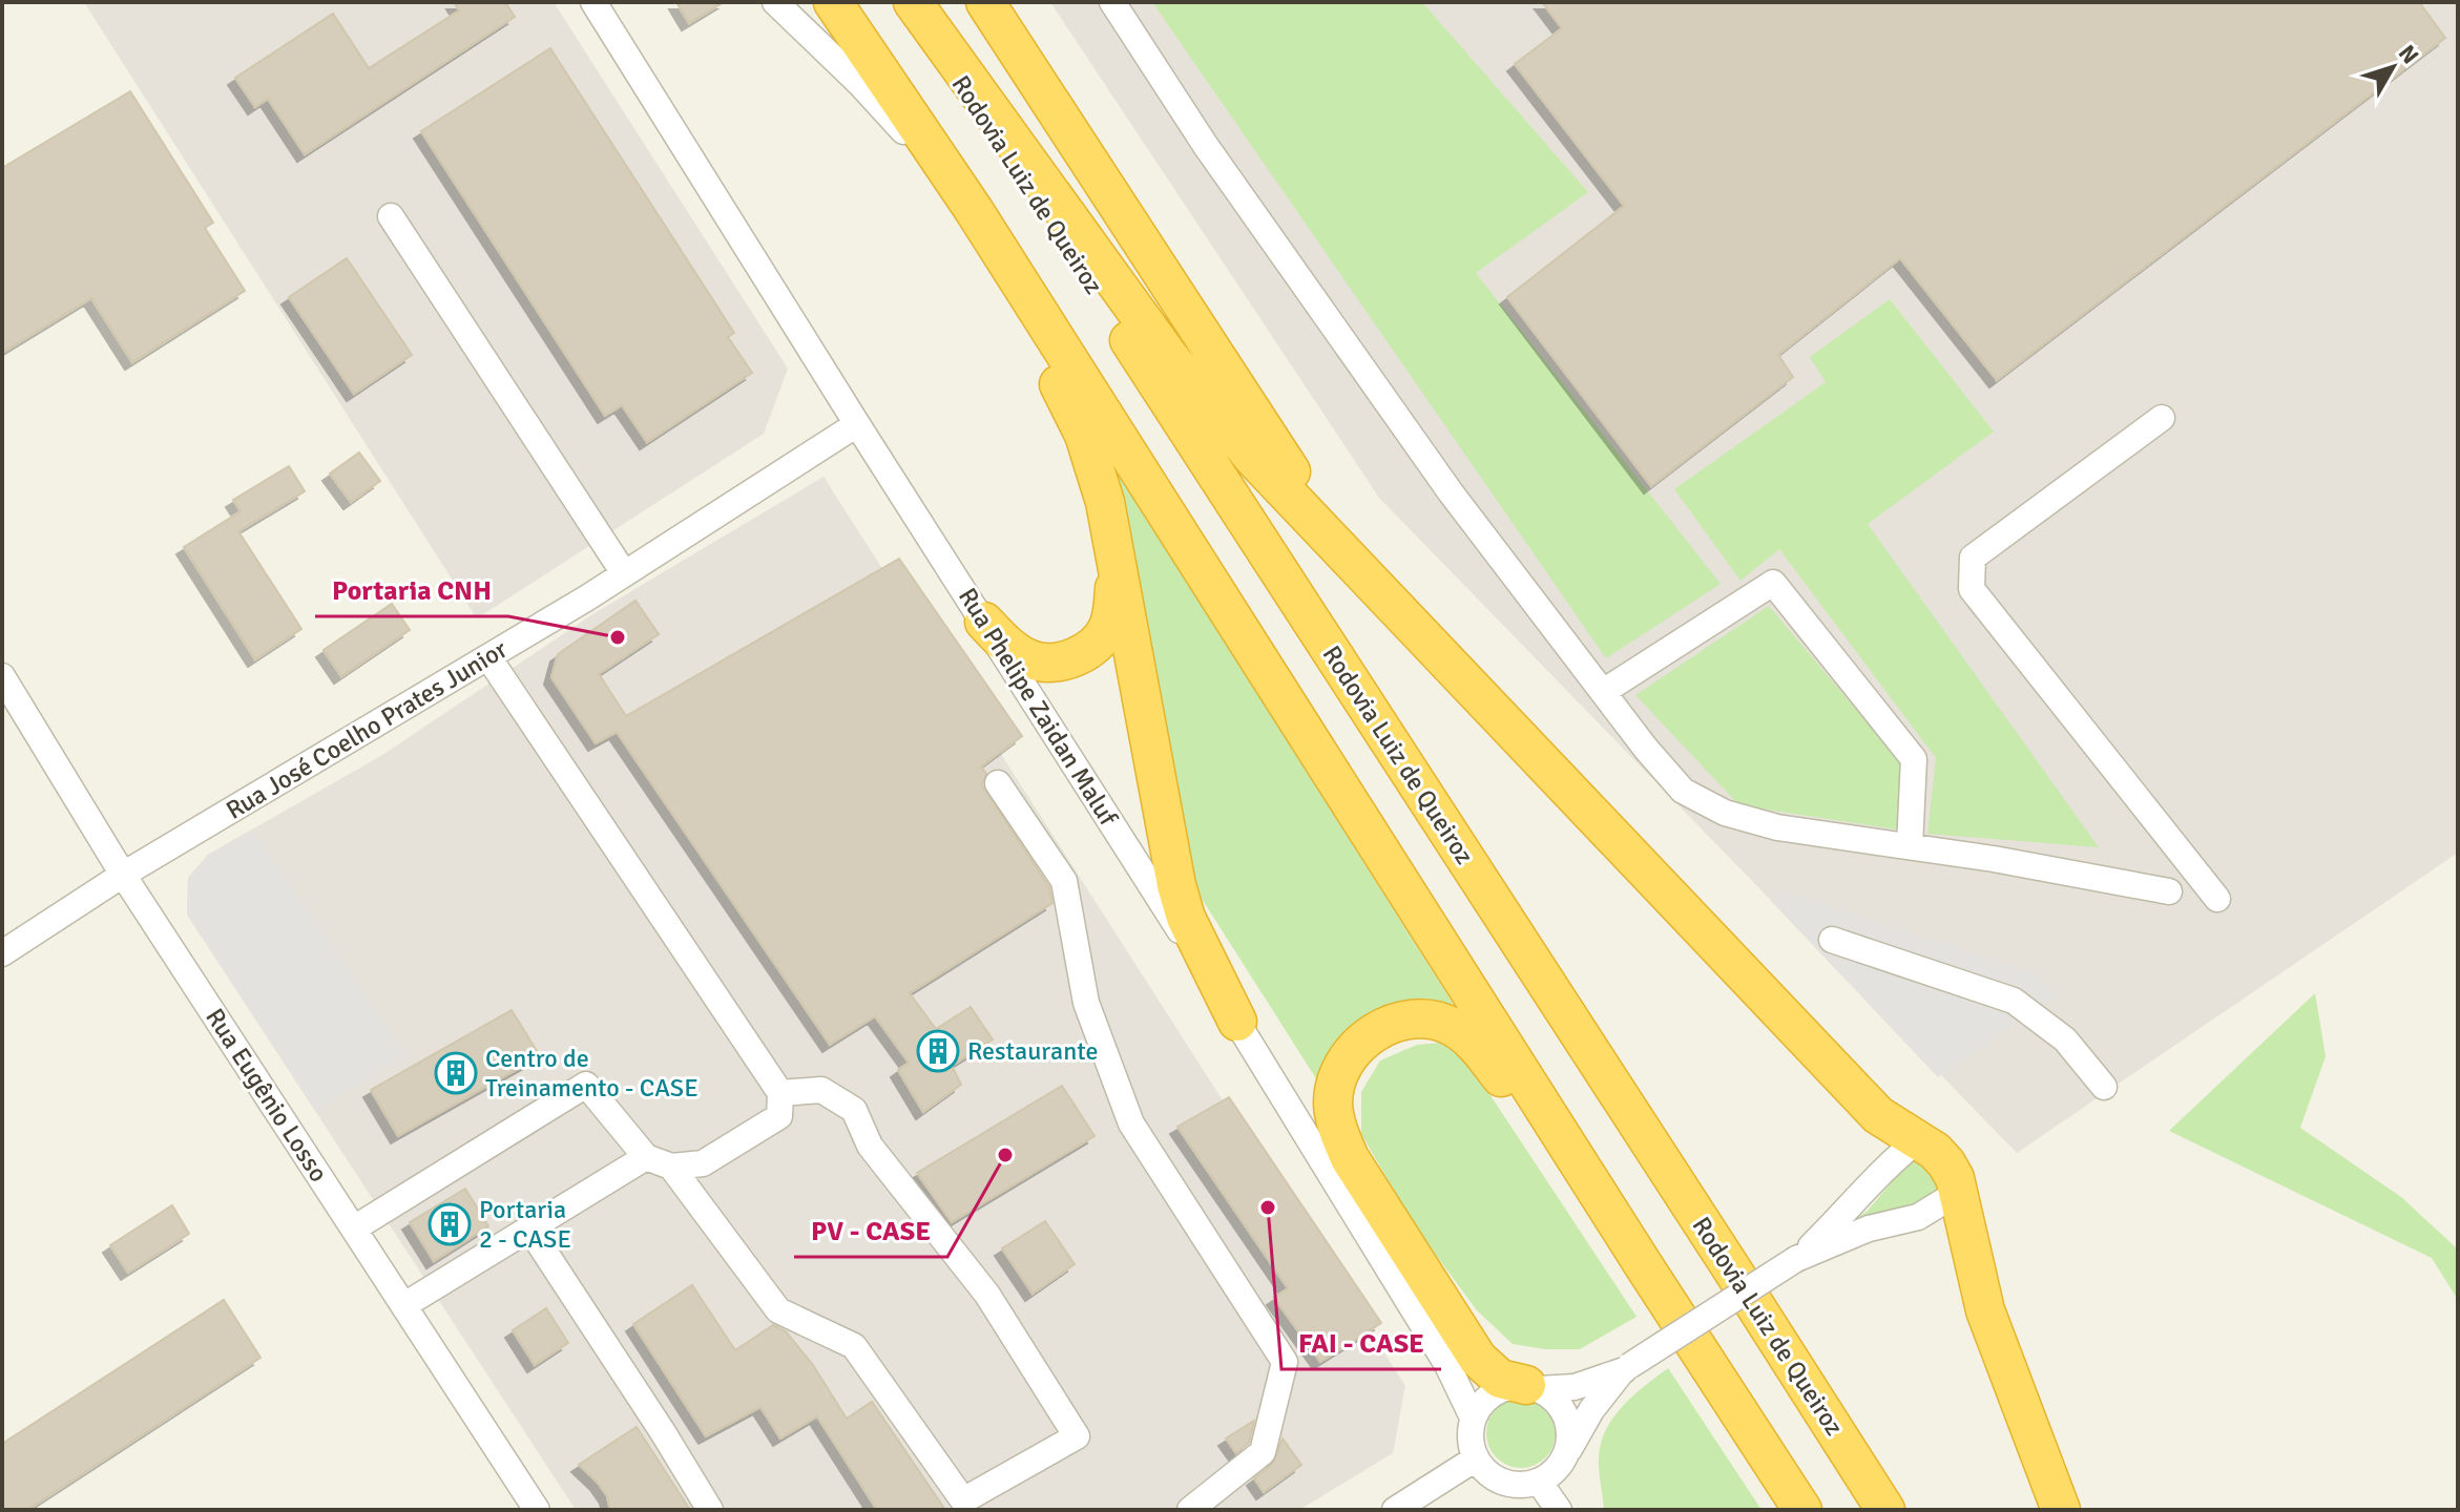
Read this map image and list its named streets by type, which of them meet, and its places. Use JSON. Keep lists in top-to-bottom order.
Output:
{
  "streets": {
    "highway": ["Rodovia Luiz de Queiroz"],
    "street": ["Rua Phelipe Zaidan Maluf", "Rua José Coelho Prates Junior", "Rua Eugênio Losso"]
  },
  "crossings": [
    ["Rua Phelipe Zaidan Maluf", "Rua José Coelho Prates Junior"],
    ["Rua José Coelho Prates Junior", "Rua Eugênio Losso"]
  ],
  "places": {
    "other": ["Portaria CNH", "PV - CASE", "FAI - CASE"],
    "building": ["Restaurante", "Centro de Treinamento - CASE", "Portaria 2 - CASE"]
  },
  "north": "top right"
}
